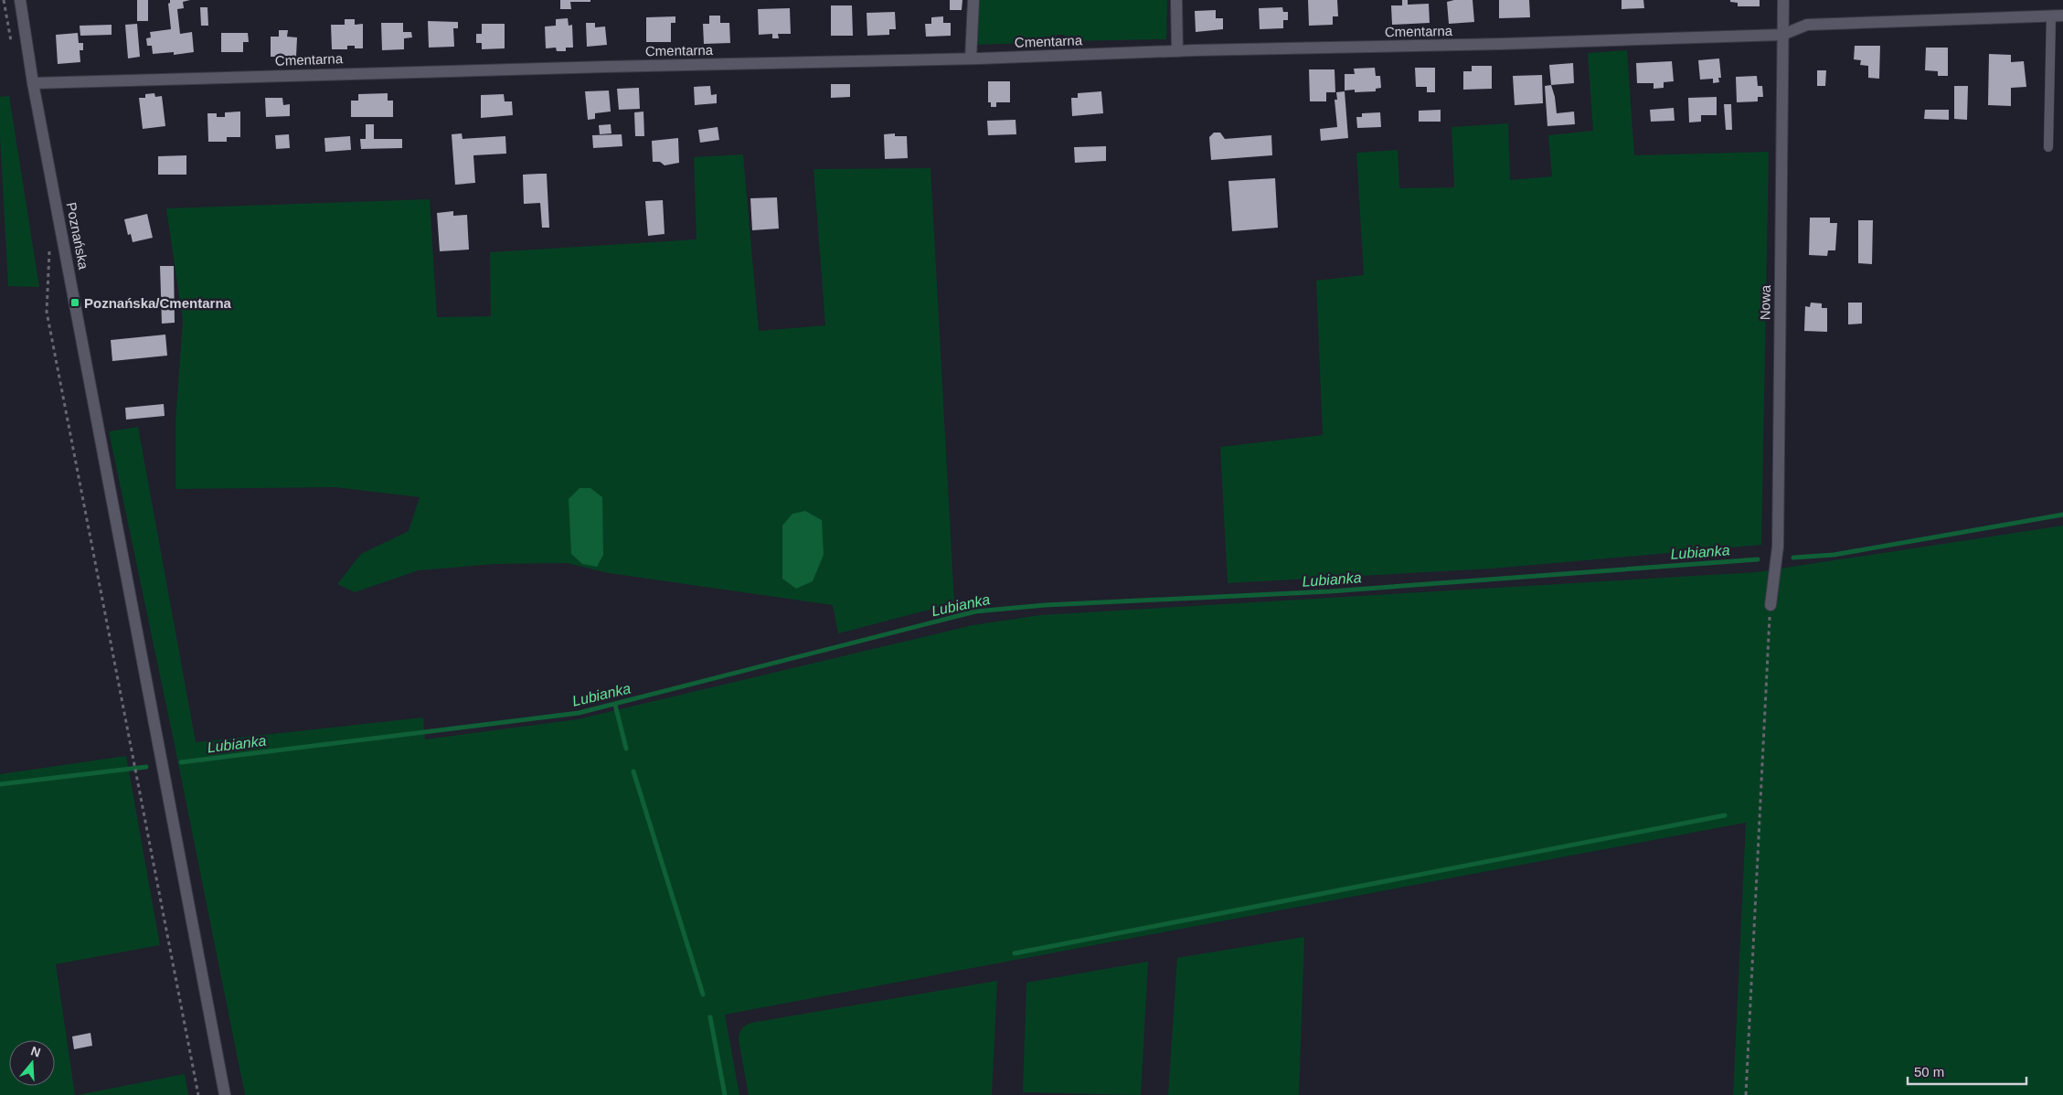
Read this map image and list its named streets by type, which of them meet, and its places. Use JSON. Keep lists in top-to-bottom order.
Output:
{
  "streets": {
    "street": ["Cmentarna", "Poznańska", "Nowa"]
  },
  "crossings": [
    ["Cmentarna", "Poznańska"],
    ["Cmentarna", "Nowa"]
  ],
  "water": ["Lubianka"],
  "places": {
    "transit": ["Poznańska/Cmentarna"]
  },
  "scale_bar": "50 m",
  "north": "top"
}
